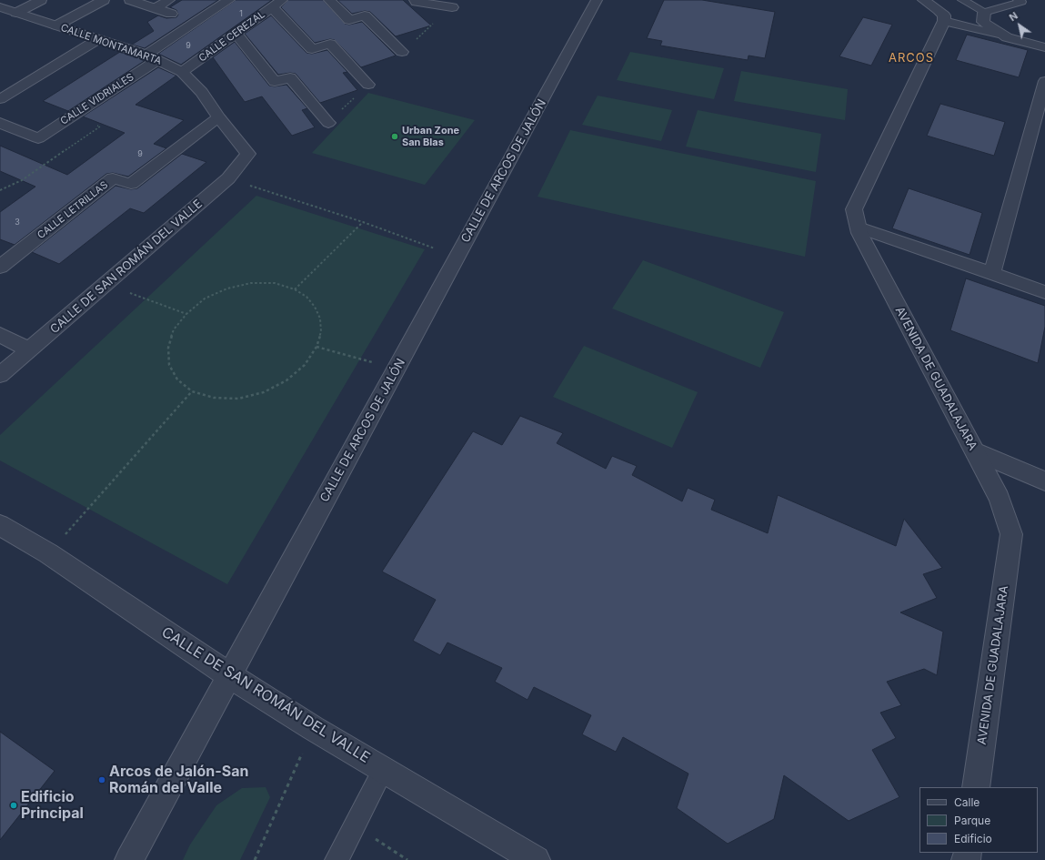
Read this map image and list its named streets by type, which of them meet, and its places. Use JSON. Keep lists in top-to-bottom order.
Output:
{
  "streets": {
    "street": [
      "CALLE CEREZAL",
      "CALLE MONTAMARTA",
      "CALLE VIDRIALES",
      "CALLE DE ARCOS DE JALÓN",
      "CALLE LETRILLAS",
      "CALLE DE SAN ROMÁN DEL VALLE",
      "AVENIDA DE GUADALAJARA"
    ]
  },
  "crossings": [
    ["CALLE CEREZAL", "CALLE MONTAMARTA"],
    ["CALLE MONTAMARTA", "CALLE VIDRIALES"],
    ["CALLE MONTAMARTA", "CALLE LETRILLAS"],
    ["CALLE MONTAMARTA", "CALLE DE SAN ROMÁN DEL VALLE"],
    ["CALLE DE ARCOS DE JALÓN", "CALLE DE SAN ROMÁN DEL VALLE"]
  ],
  "districts": ["ARCOS"],
  "places": ["Urban Zone San Blas", "Arcos de Jalón-San Román del Valle", "Edificio Principal"],
  "house_numbers": [
    "1",
    "9",
    "9",
    "3"
  ],
  "legend": ["Calle", "Parque", "Edificio"],
  "north": "top left"
}
